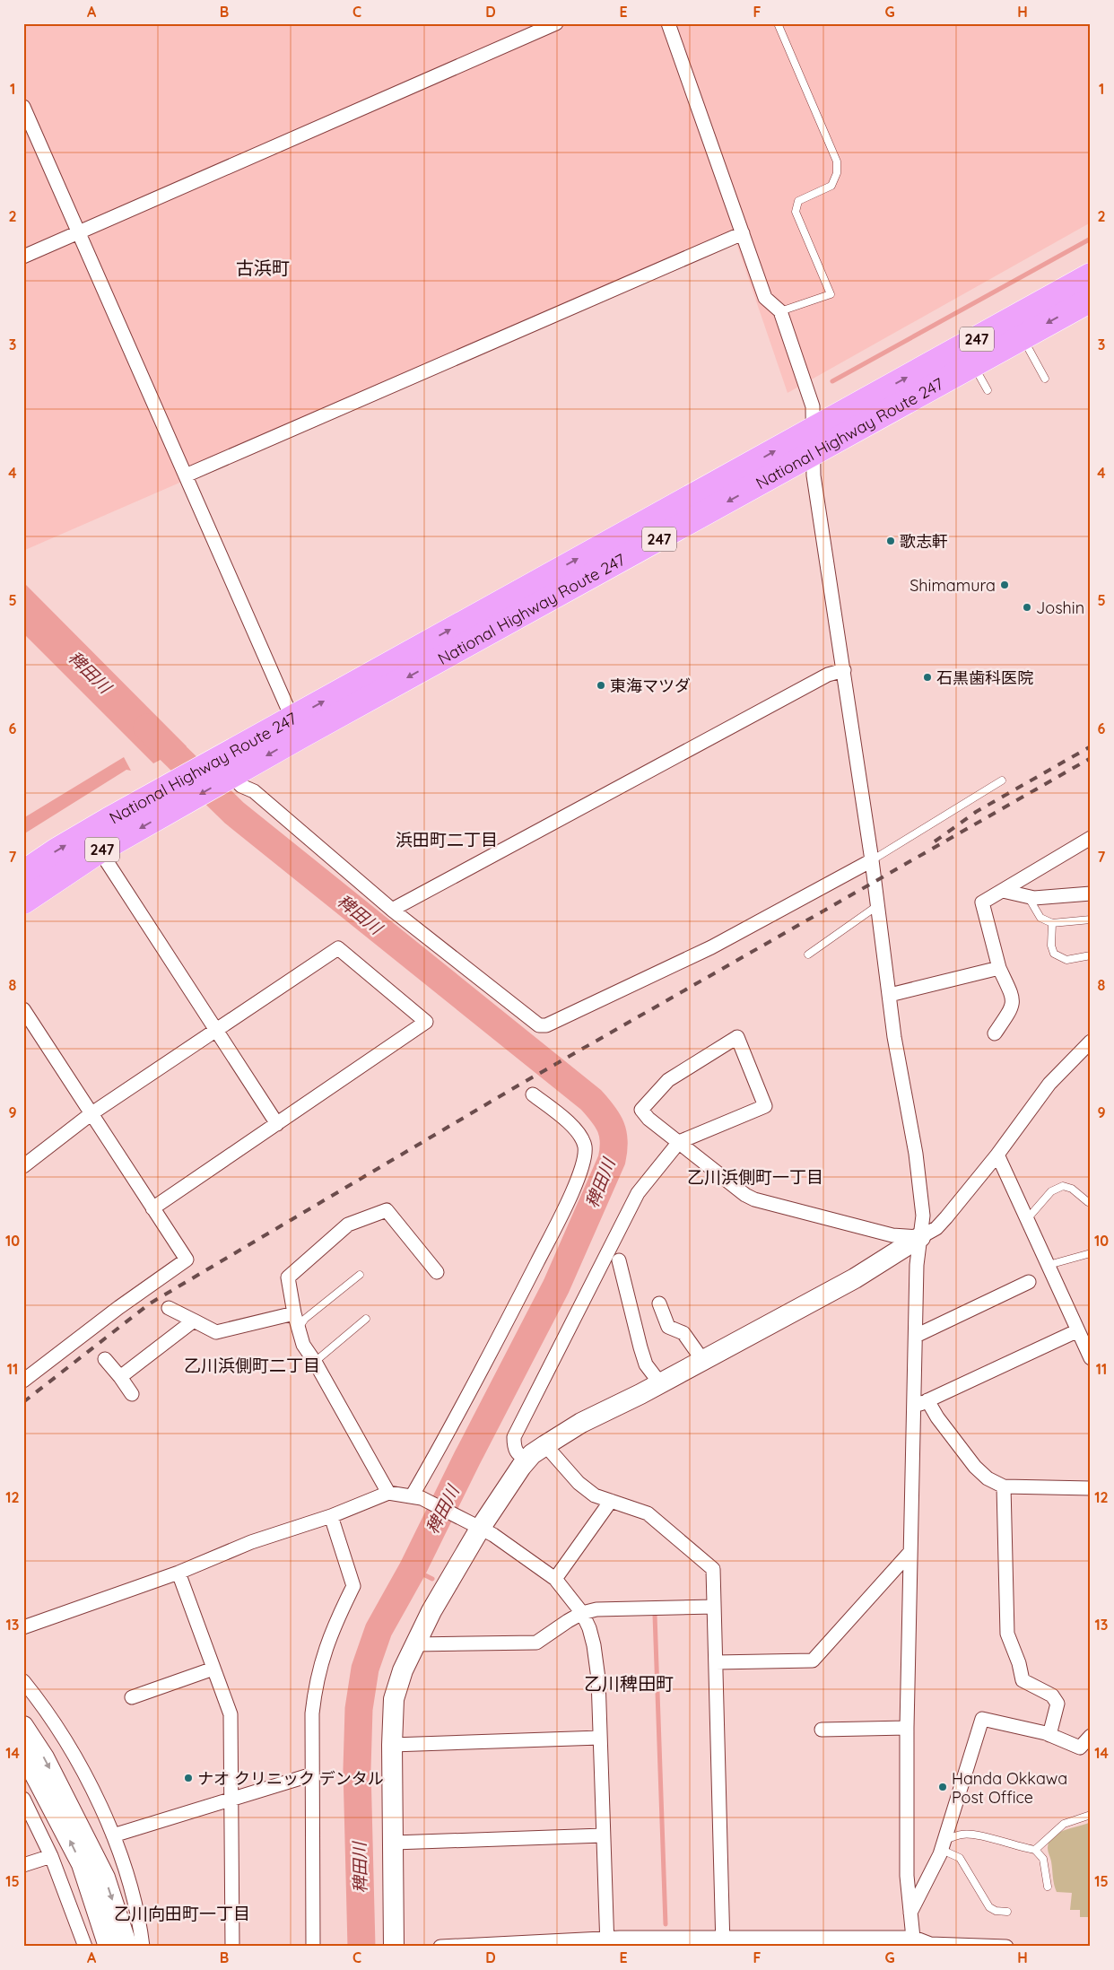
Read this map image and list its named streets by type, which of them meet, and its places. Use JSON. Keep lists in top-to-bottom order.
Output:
{
  "streets": {
    "highway": ["247", "National Highway Route 247"]
  },
  "districts": [
    "古浜町",
    "浜田町二丁目",
    "乙川浜側町一丁目",
    "乙川浜側町二丁目",
    "乙川稗田町",
    "乙川向田町一丁目"
  ],
  "water": ["稗田川"],
  "places": [
    "歌志軒",
    "Shimamura",
    "Joshin",
    "石黒歯科医院",
    "東海マツダ",
    "ナオ クリニック デンタル",
    "Handa Okkawa Post Office"
  ],
  "grid": {
    "columns": [
      "A",
      "B",
      "C",
      "D",
      "E",
      "F",
      "G",
      "H"
    ],
    "rows": [
      "1",
      "2",
      "3",
      "4",
      "5",
      "6",
      "7",
      "8",
      "9",
      "10",
      "11",
      "12",
      "13",
      "14",
      "15"
    ]
  }
}
